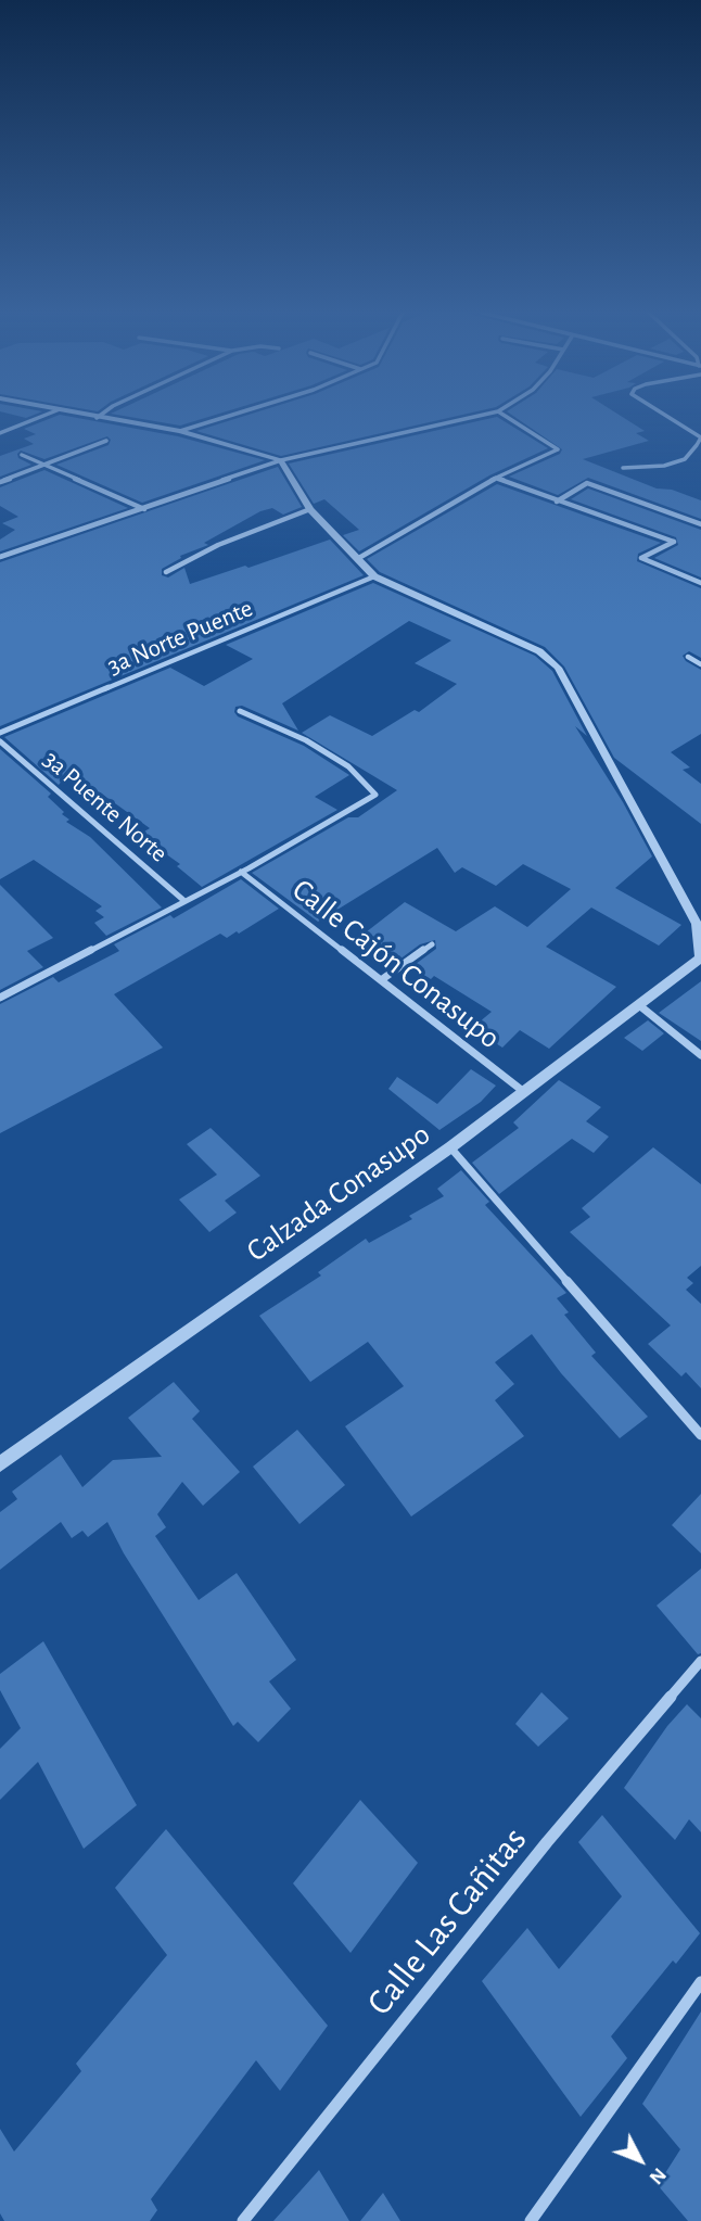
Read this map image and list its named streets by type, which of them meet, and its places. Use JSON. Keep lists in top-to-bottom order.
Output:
{
  "streets": {
    "street": [
      "3a Norte Puente",
      "3a Puente Norte",
      "Calle Cajón Conasupo",
      "Calzada Conasupo",
      "Calle Las Cañitas"
    ]
  },
  "crossings": [
    ["Calle Cajón Conasupo", "Calzada Conasupo"]
  ],
  "north": "bottom right"
}
